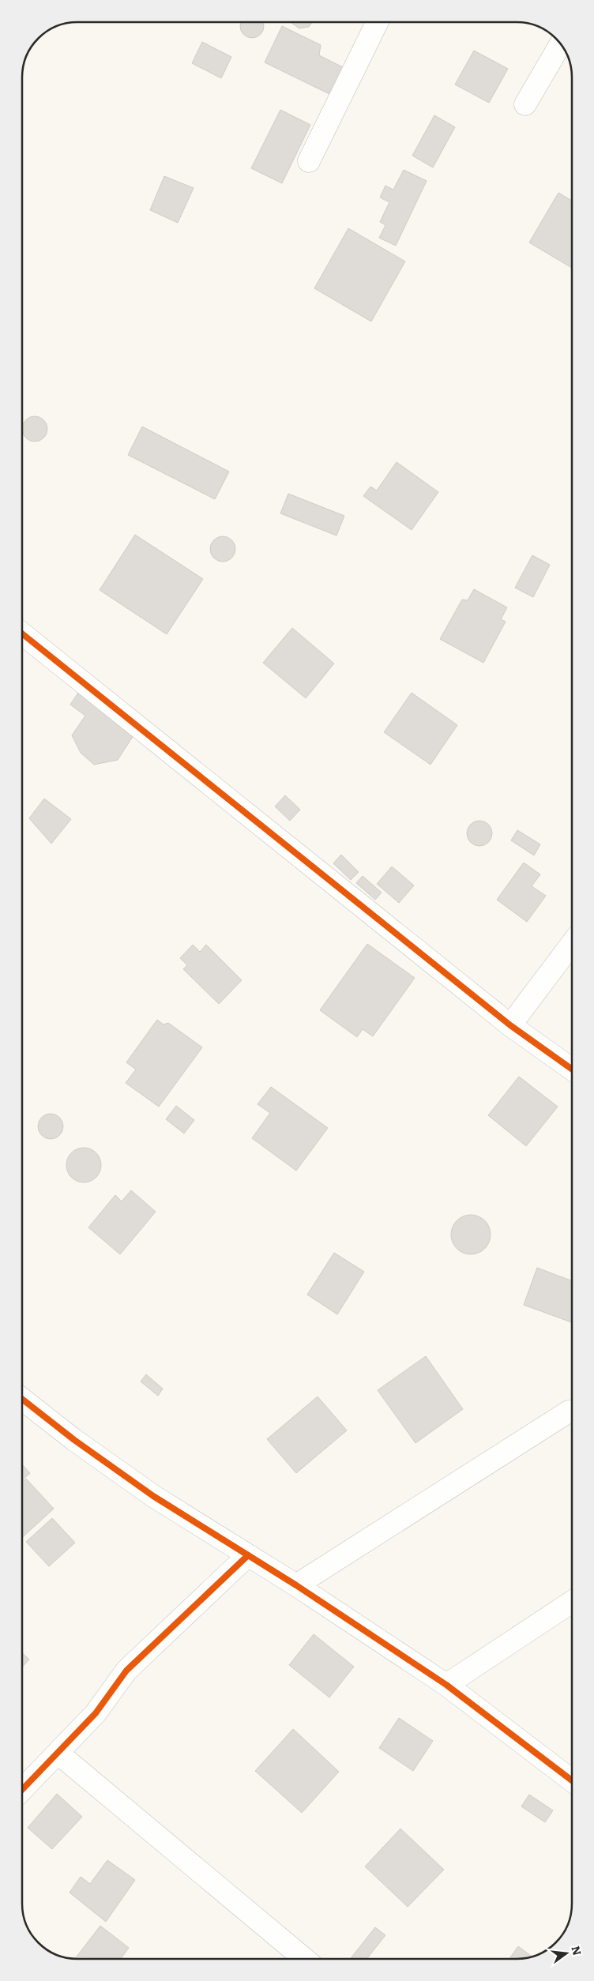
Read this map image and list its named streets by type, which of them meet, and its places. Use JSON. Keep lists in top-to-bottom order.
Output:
{
  "north": "right"
}
